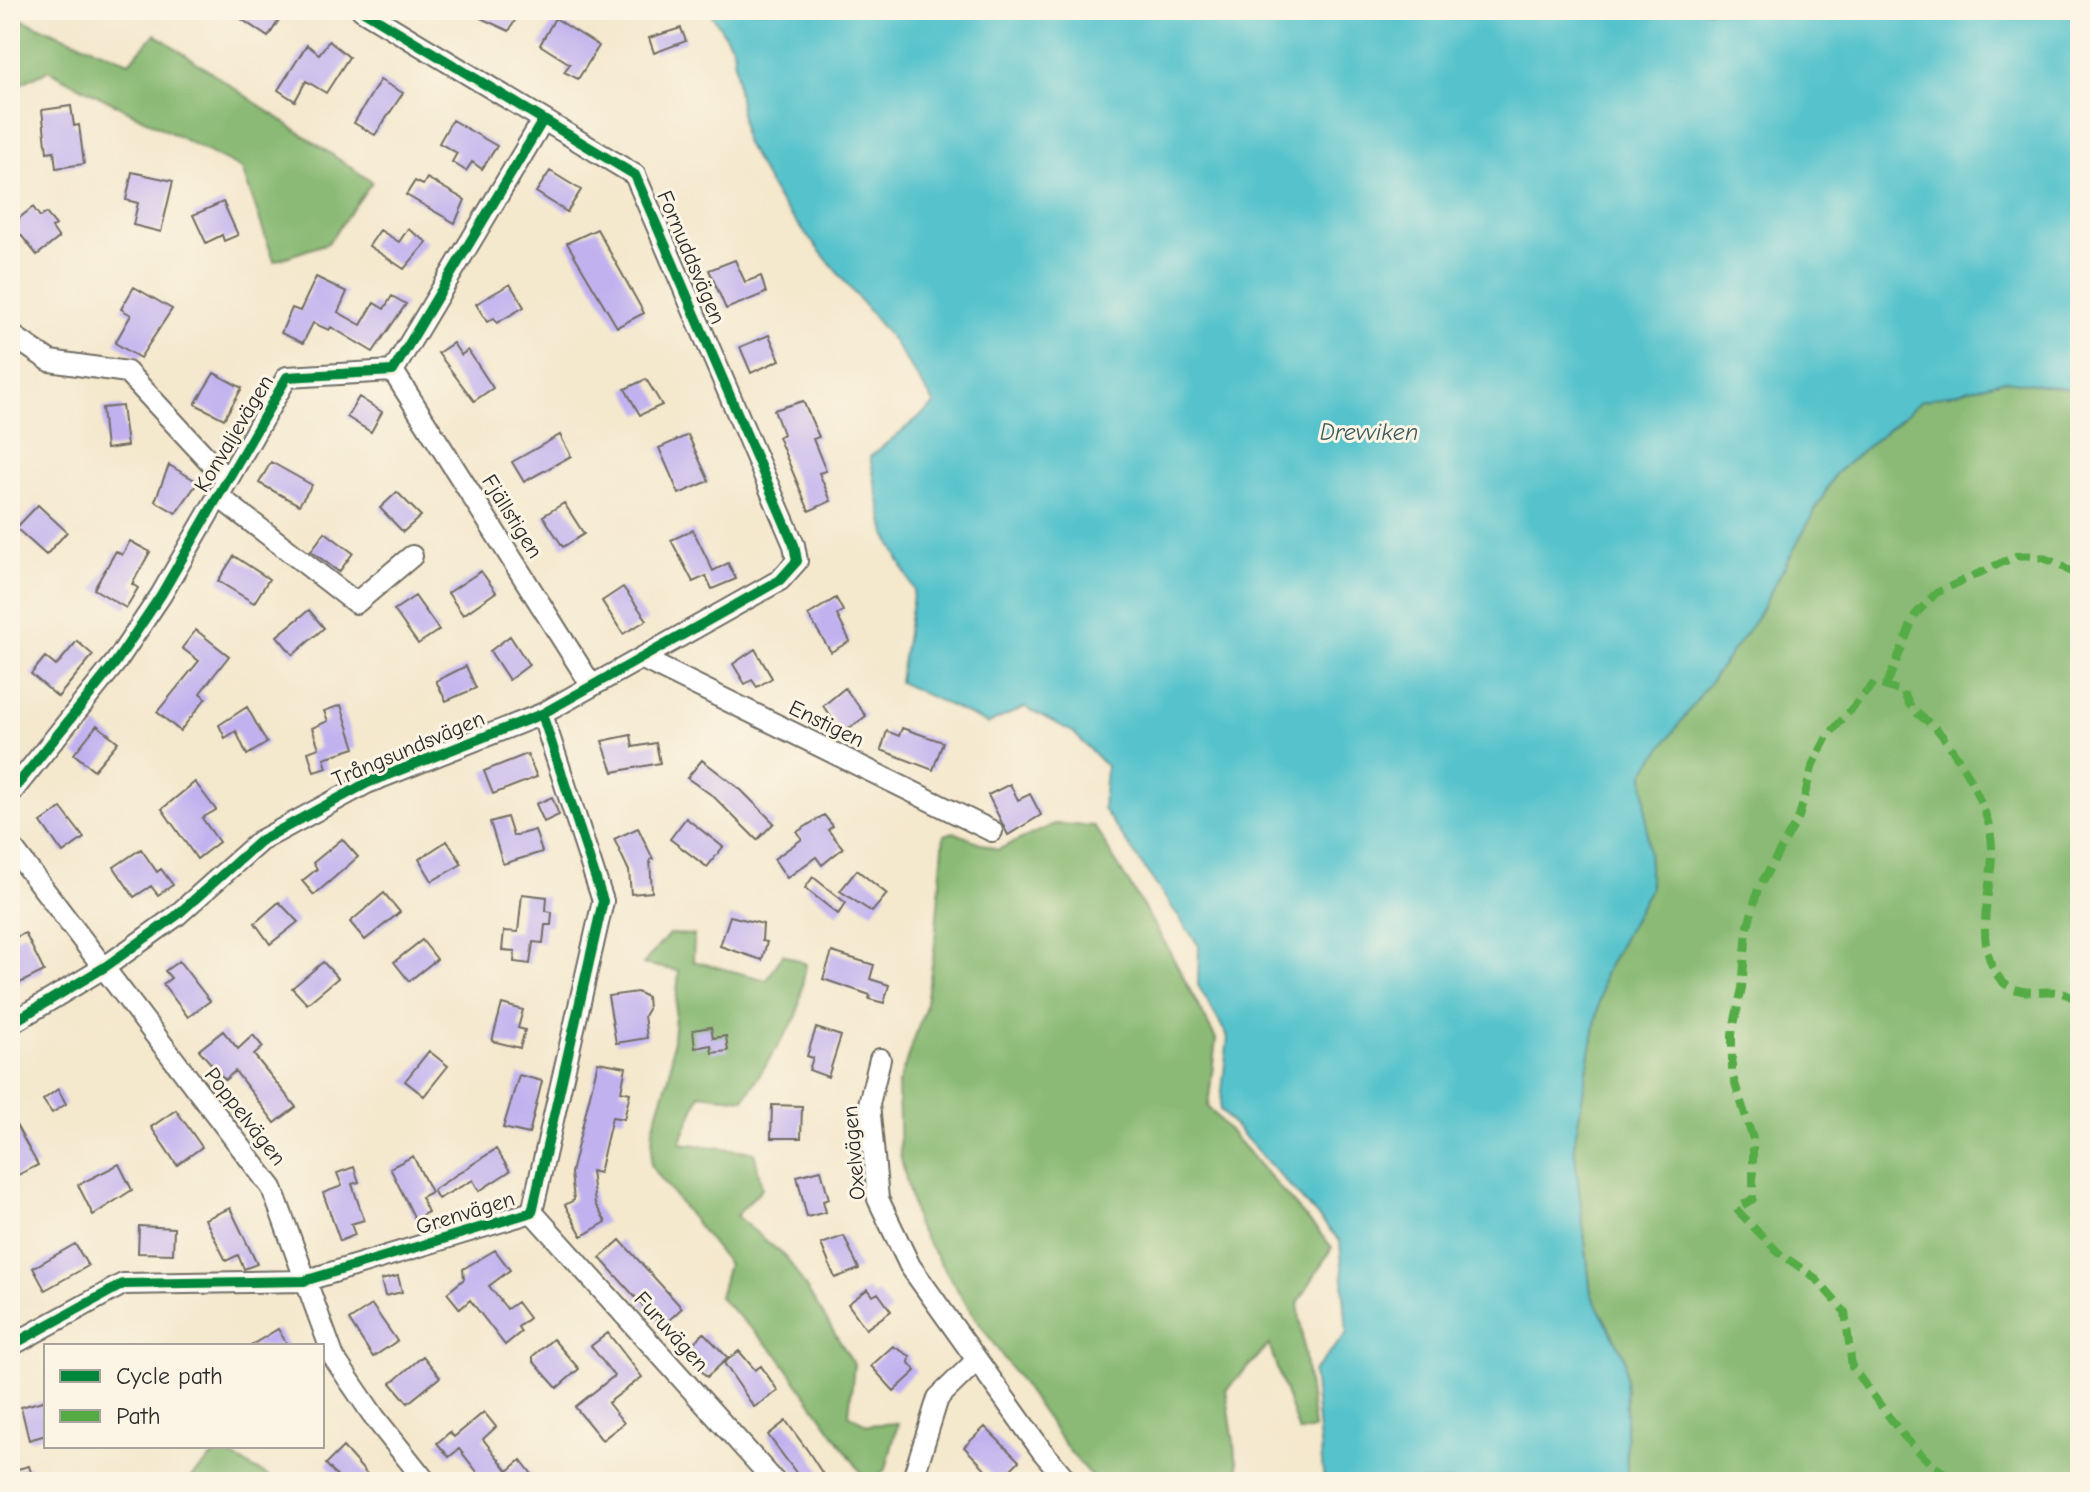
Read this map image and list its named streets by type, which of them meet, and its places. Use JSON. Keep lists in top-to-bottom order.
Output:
{
  "streets": {
    "street": [
      "Fornuddsvägen",
      "Konvaljevägen",
      "Fjällstigen",
      "Enstigen",
      "Trångsundsvägen",
      "Poppelvägen",
      "Oxelvägen",
      "Grenvägen",
      "Furuvägen"
    ]
  },
  "crossings": [
    ["Fornuddsvägen", "Trångsundsvägen"],
    ["Konvaljevägen", "Fjällstigen"],
    ["Fjällstigen", "Trångsundsvägen"],
    ["Enstigen", "Trångsundsvägen"],
    ["Trångsundsvägen", "Poppelvägen"],
    ["Trångsundsvägen", "Grenvägen"],
    ["Poppelvägen", "Grenvägen"],
    ["Grenvägen", "Furuvägen"]
  ],
  "water": ["Drevviken"],
  "legend": ["Cycle path", "Path"]
}
